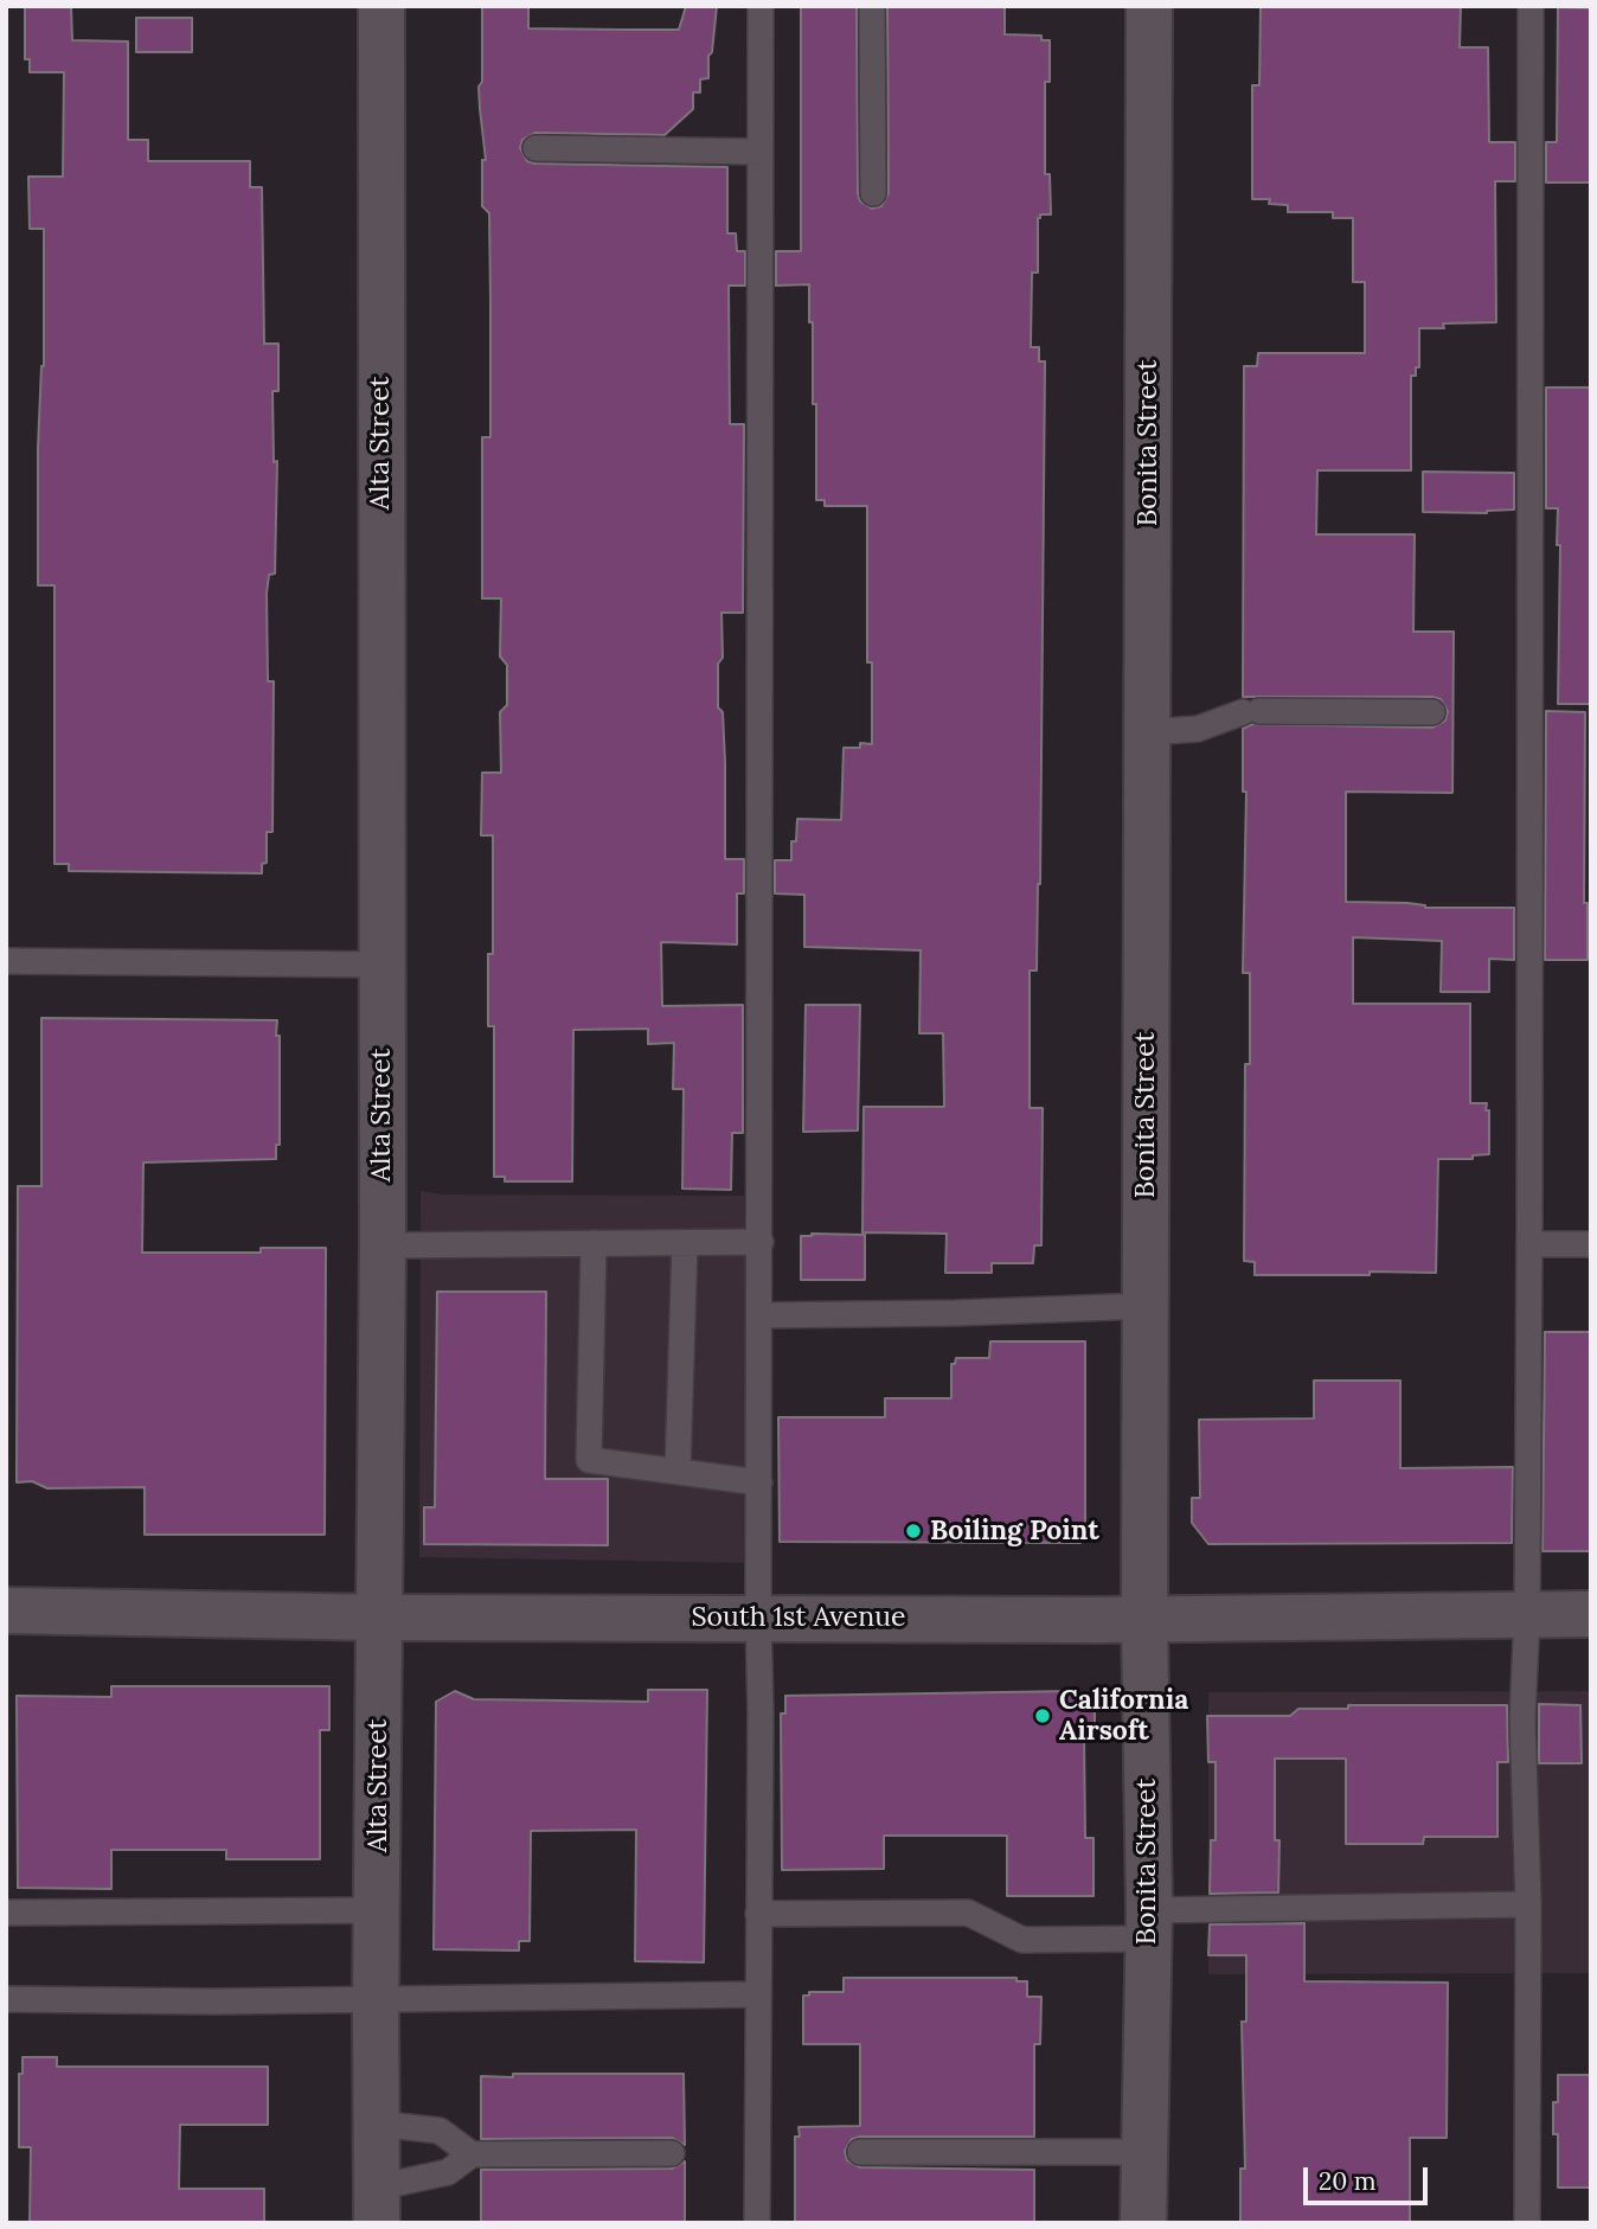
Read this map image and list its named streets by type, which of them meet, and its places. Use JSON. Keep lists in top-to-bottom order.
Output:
{
  "streets": {
    "street": ["Alta Street", "Bonita Street", "South 1st Avenue"]
  },
  "crossings": [
    ["Alta Street", "South 1st Avenue"],
    ["Bonita Street", "South 1st Avenue"]
  ],
  "places": ["Boiling Point", "California Airsoft"],
  "scale_bar": "20 m"
}
